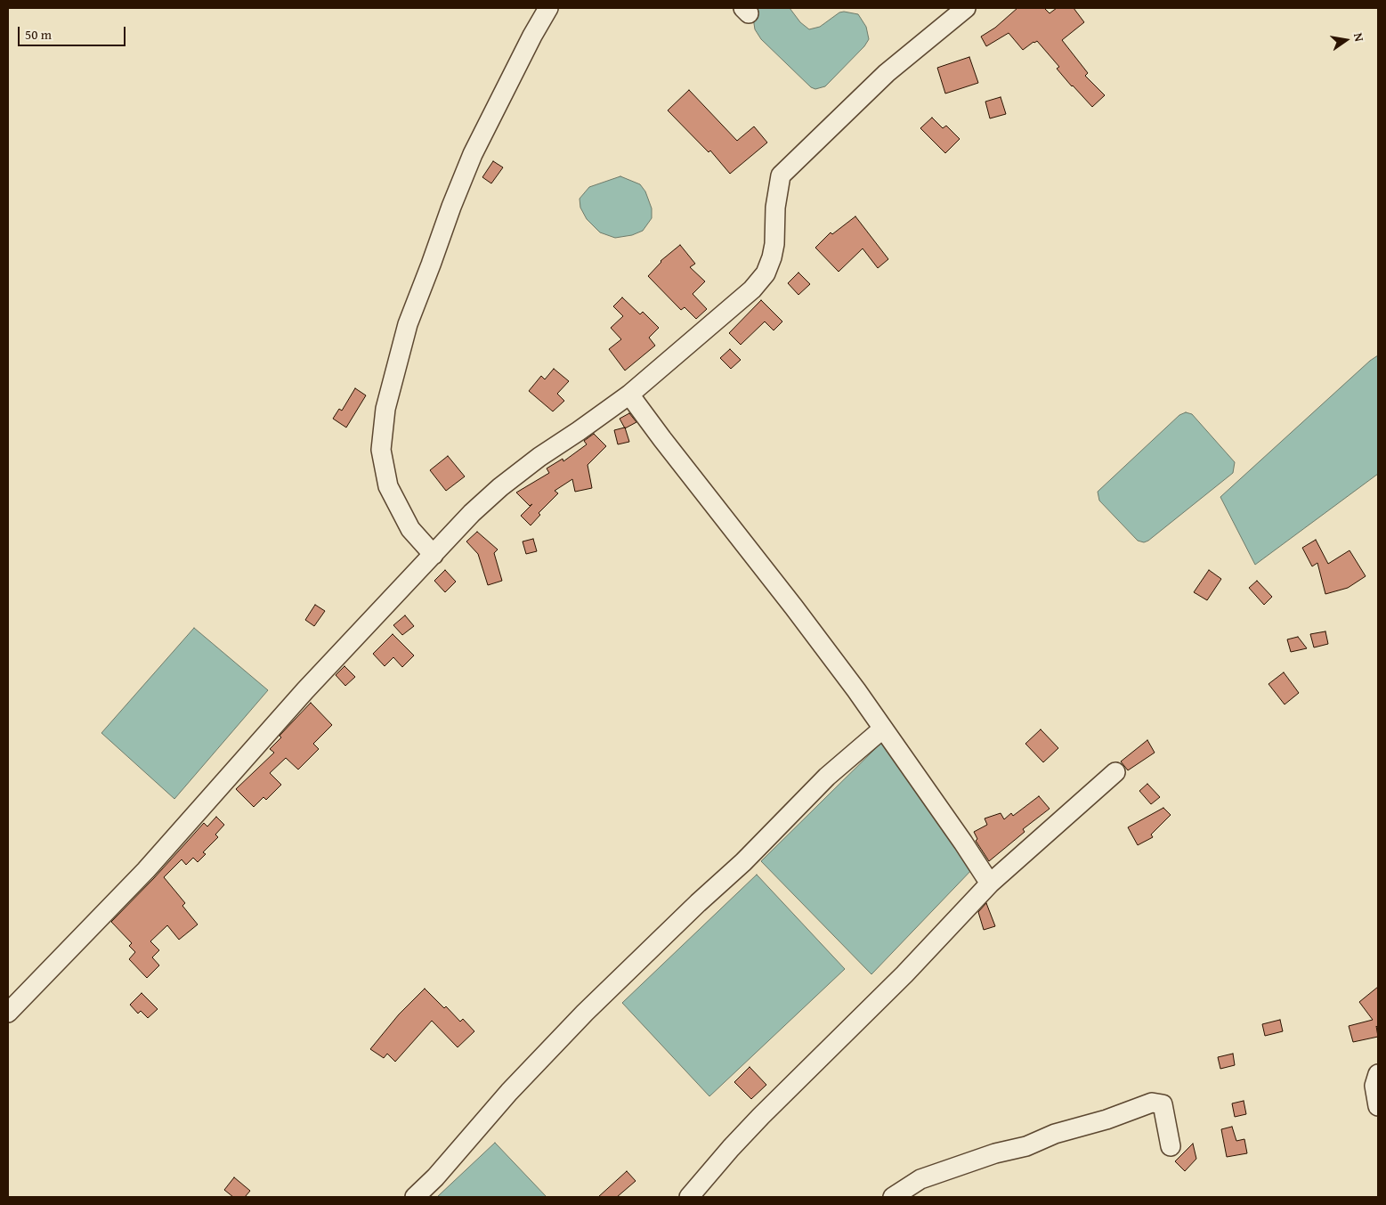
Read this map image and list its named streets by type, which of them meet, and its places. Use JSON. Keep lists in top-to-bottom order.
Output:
{
  "scale_bar": "50 m",
  "north": "right"
}
